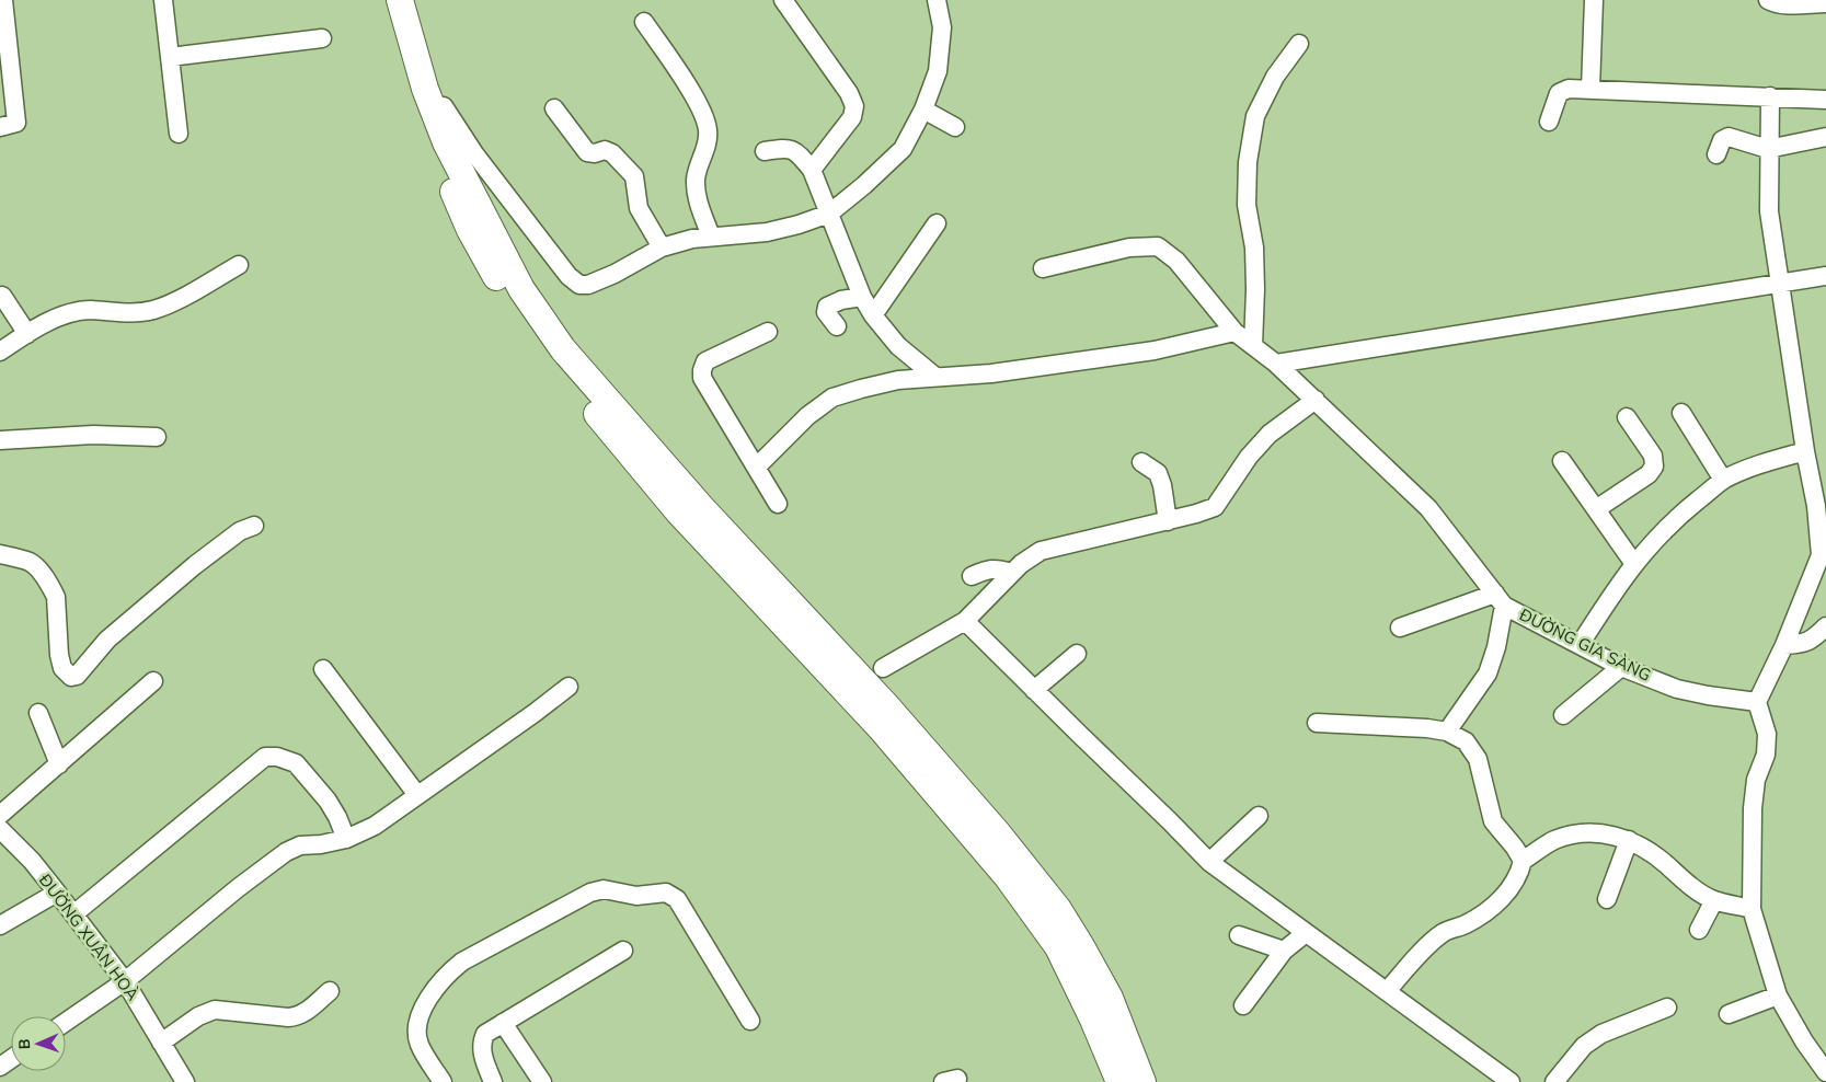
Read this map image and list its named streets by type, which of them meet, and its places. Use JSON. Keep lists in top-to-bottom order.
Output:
{
  "streets": {
    "street": ["ĐƯỜNG GIA SÀNG", "ĐƯỜNG XUÂN HOÀ"]
  },
  "north": "left"
}
